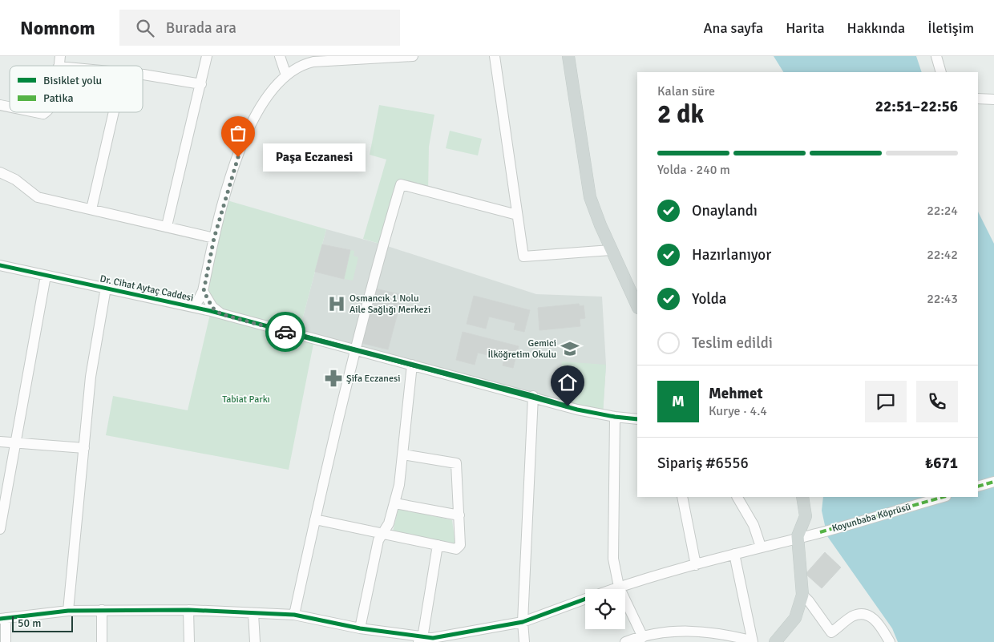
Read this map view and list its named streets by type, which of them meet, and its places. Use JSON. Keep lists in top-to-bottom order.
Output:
{
  "streets": {
    "street": ["Dr. Cihat Aytaç Caddesi", "Koyunbaba Köprüsü"]
  },
  "parks": ["Tabiat Parkı"],
  "places": {
    "other": ["Paşa Eczanesi"],
    "hospital": ["Osmancık 1 Nolu Aile Sağlığı Merkezi"],
    "school or university": ["Gemici İlköğretim Okulu"],
    "pharmacy": ["Şifa Eczanesi"]
  },
  "legend": ["Bisiklet yolu", "Patika"],
  "scale_bar": "50 m",
  "page": {
    "header": "Nomnom",
    "search": "Burada ara",
    "nav": [
      "Ana sayfa",
      "Harita",
      "Hakkında",
      "İletişim"
    ],
    "heading": ["2 dk", "Kalan süre", "22:51–22:56"],
    "panel": [
      "Mehmet",
      "Kurye · 4.4",
      "Sipariş #6556",
      "₺671"
    ],
    "bar": "Yolda · 240 m",
    "bubble": "Paşa Eczanesi",
    "list": [
      ["Onaylandı", "22:24"],
      ["Hazırlanıyor", "22:42"],
      ["Yolda", "22:43"],
      "Teslim edildi"
    ],
    "round": "M",
    "scale": "50 m"
  }
}
